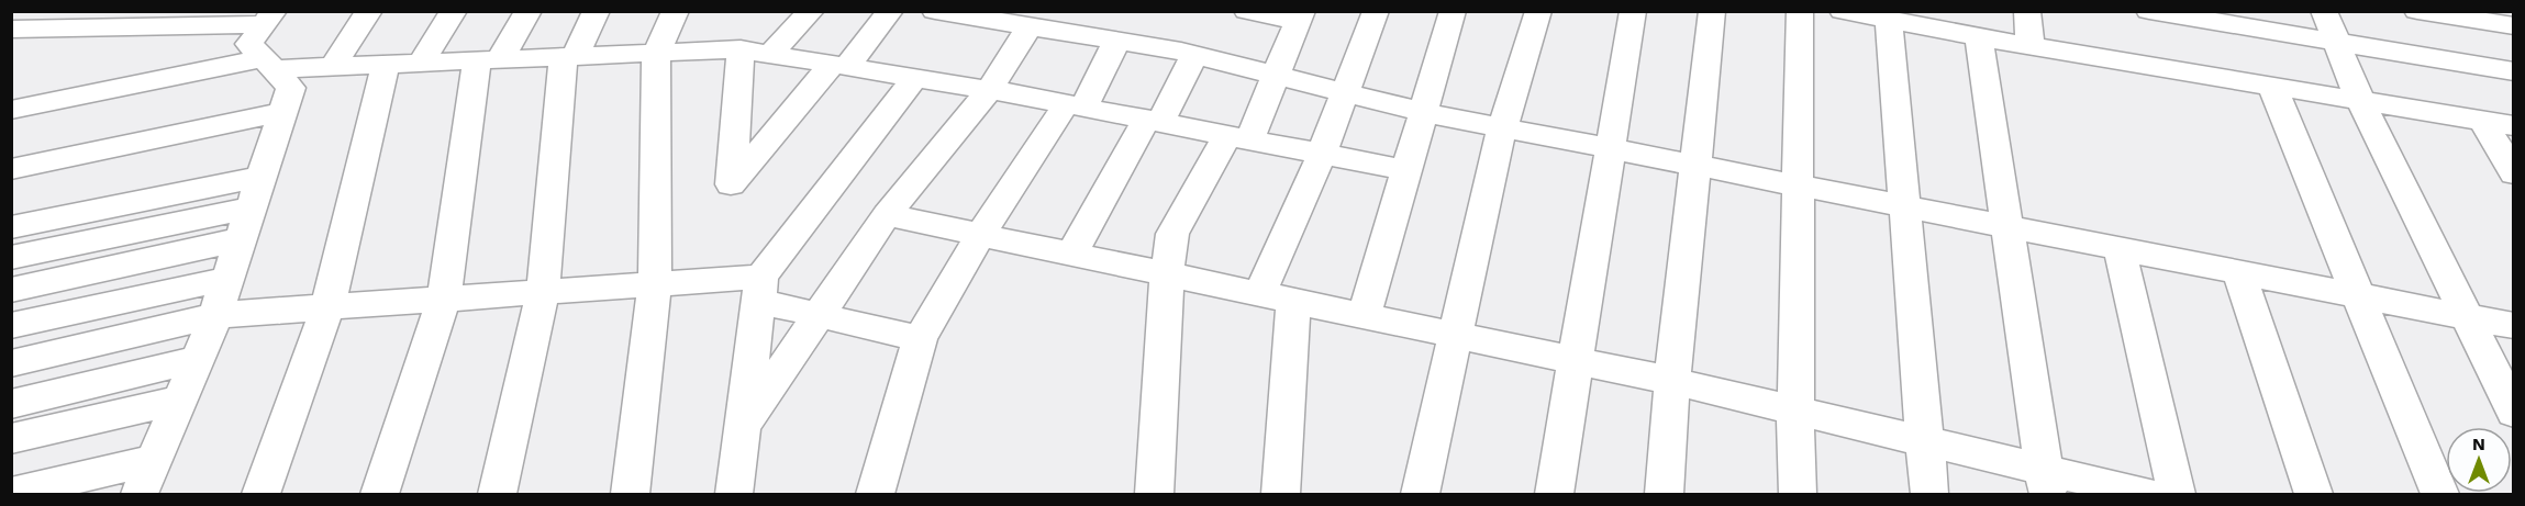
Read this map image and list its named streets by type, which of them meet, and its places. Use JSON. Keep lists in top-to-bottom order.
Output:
{
  "north": "top"
}
